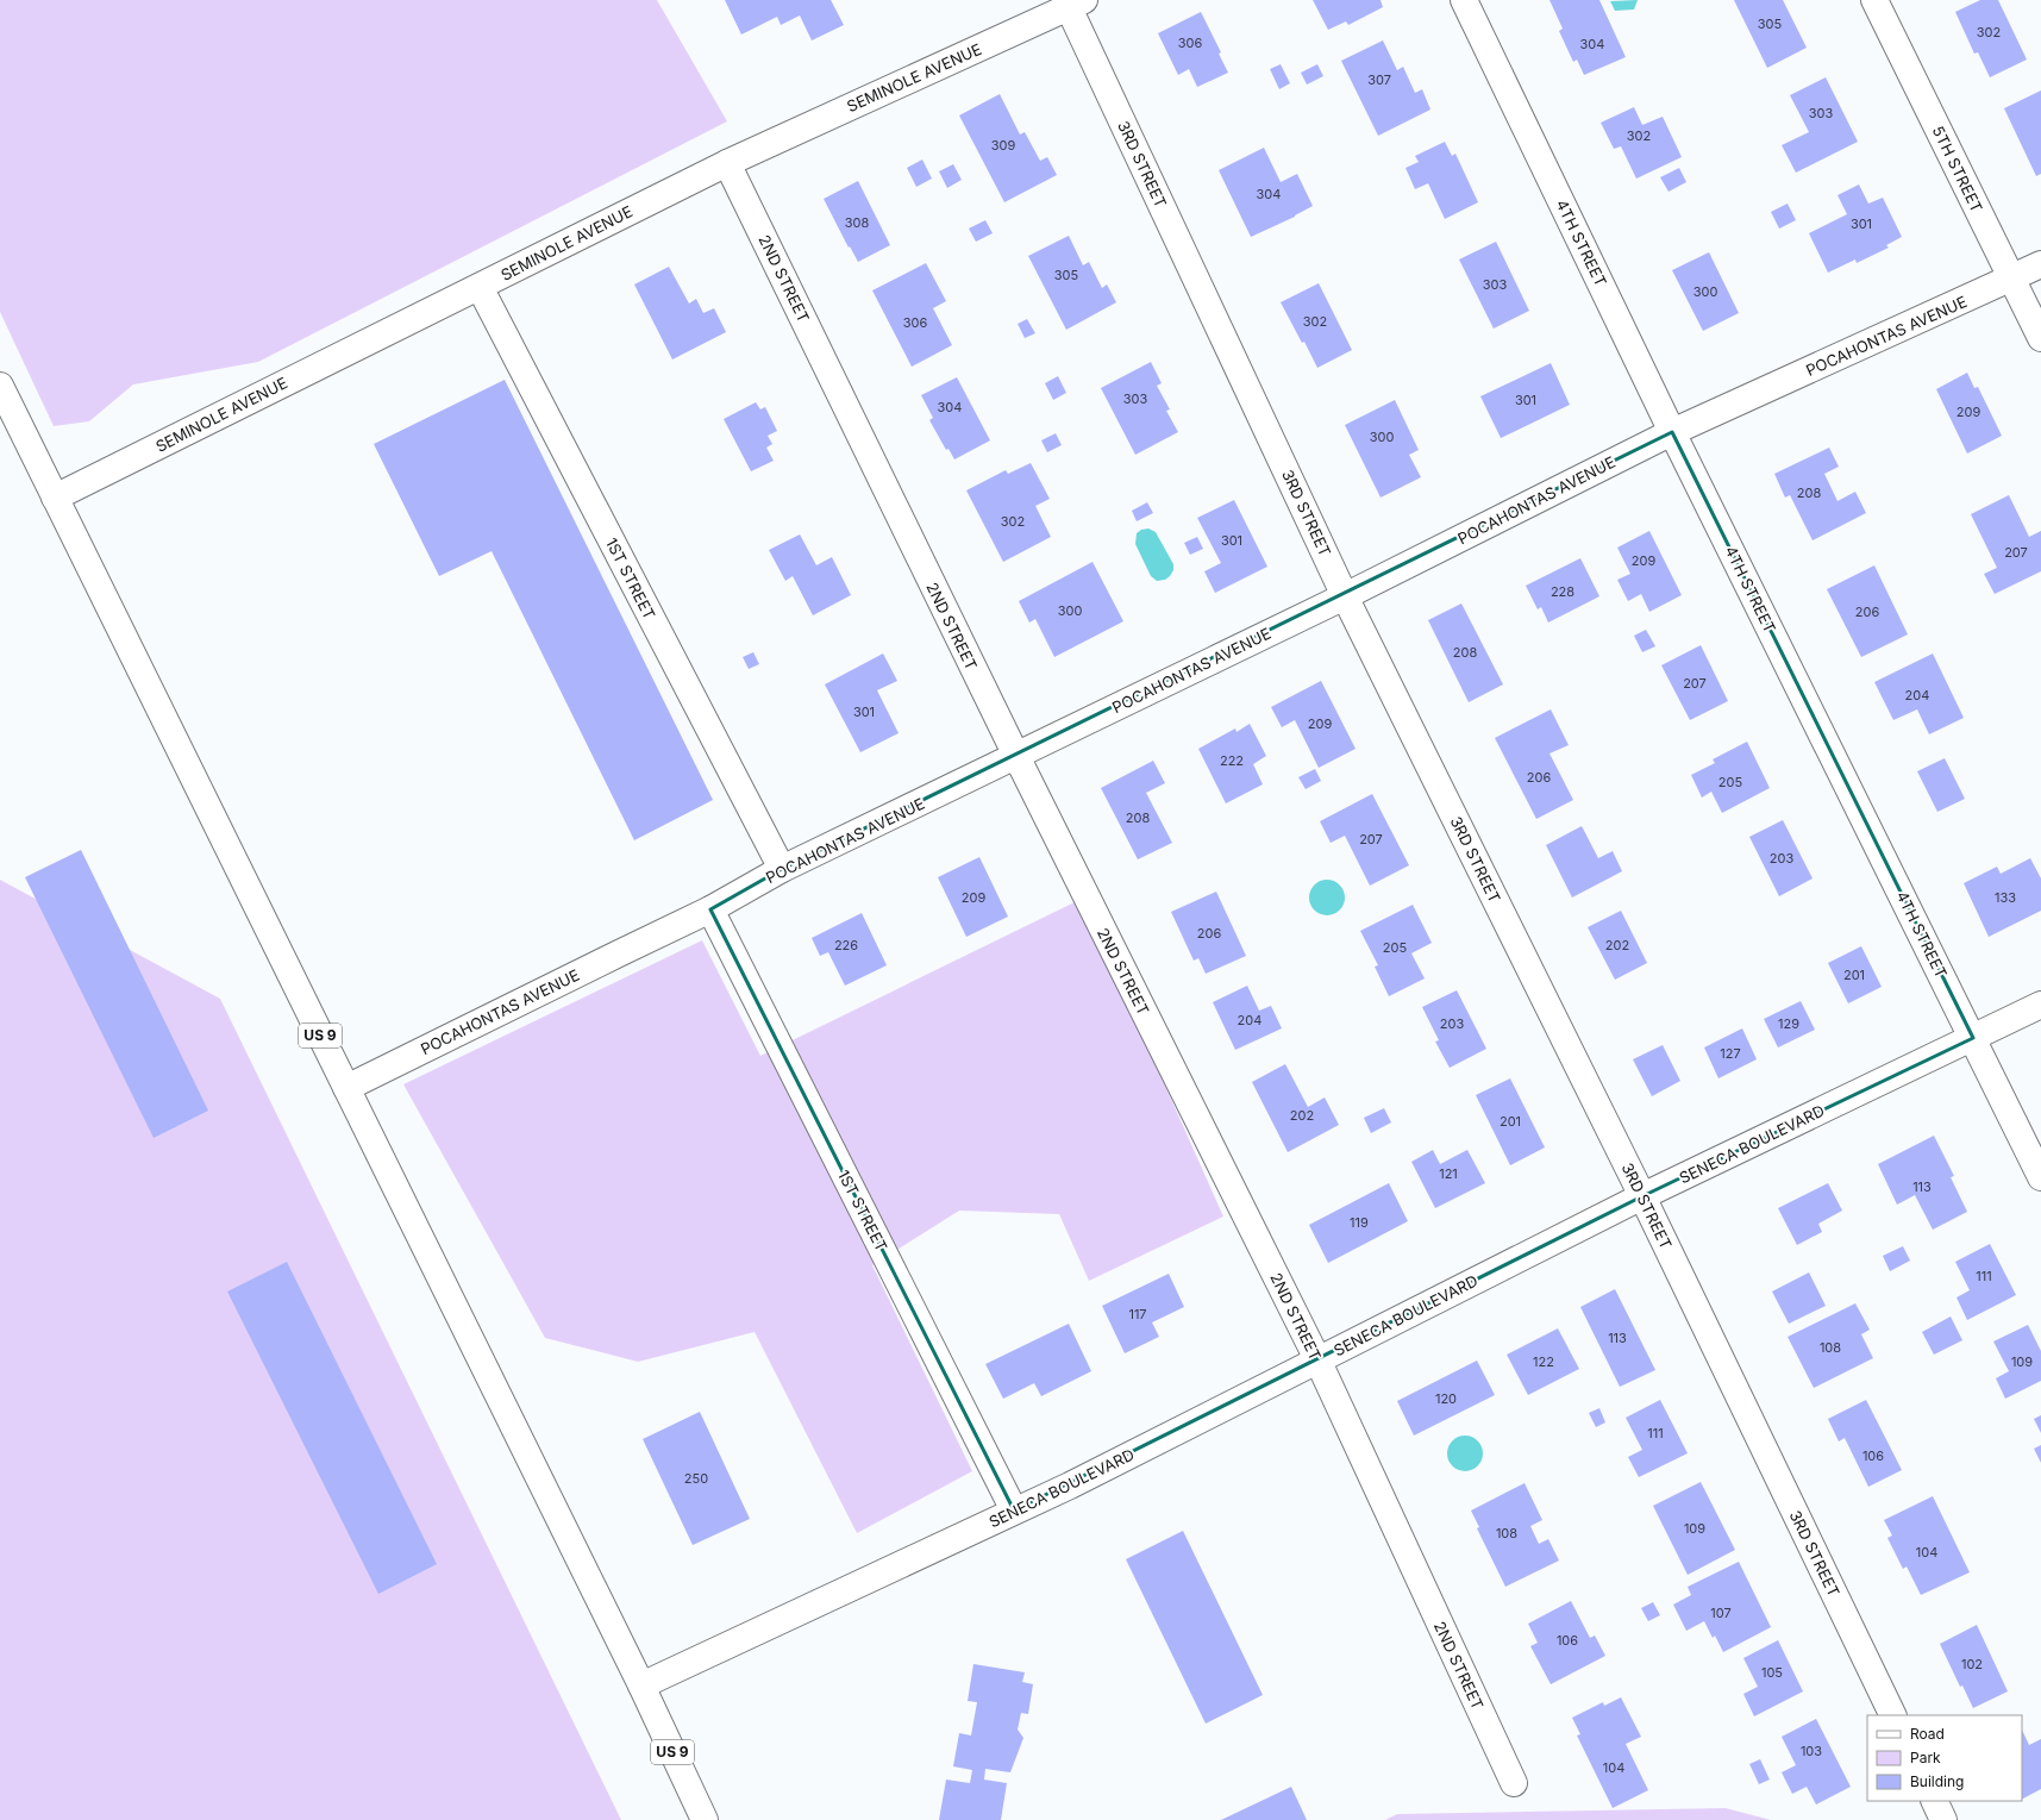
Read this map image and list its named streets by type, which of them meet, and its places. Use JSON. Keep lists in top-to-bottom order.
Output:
{
  "streets": {
    "main road": [
      "SEMINOLE AVENUE",
      "3RD STREET",
      "5TH STREET",
      "4TH STREET",
      "2ND STREET",
      "POCAHONTAS AVENUE",
      "1ST STREET",
      "US 9",
      "SENECA BOULEVARD"
    ]
  },
  "crossings": [
    ["SEMINOLE AVENUE", "3RD STREET"],
    ["SEMINOLE AVENUE", "2ND STREET"],
    ["SEMINOLE AVENUE", "1ST STREET"],
    ["SEMINOLE AVENUE", "US 9"],
    ["3RD STREET", "POCAHONTAS AVENUE"],
    ["3RD STREET", "SENECA BOULEVARD"],
    ["5TH STREET", "POCAHONTAS AVENUE"],
    ["4TH STREET", "POCAHONTAS AVENUE"],
    ["4TH STREET", "SENECA BOULEVARD"],
    ["2ND STREET", "POCAHONTAS AVENUE"],
    ["2ND STREET", "SENECA BOULEVARD"],
    ["POCAHONTAS AVENUE", "1ST STREET"],
    ["POCAHONTAS AVENUE", "US 9"],
    ["1ST STREET", "SENECA BOULEVARD"],
    ["US 9", "SENECA BOULEVARD"]
  ],
  "house_numbers": [
    "305",
    "302",
    "306",
    "304",
    "307",
    "303",
    "302",
    "309",
    "304",
    "308",
    "301",
    "305",
    "303",
    "300",
    "302",
    "306",
    "303",
    "301",
    "304",
    "209",
    "300",
    "208",
    "302",
    "301",
    "207",
    "209",
    "228",
    "300",
    "206",
    "208",
    "207",
    "204",
    "301",
    "209",
    "222",
    "206",
    "205",
    "208",
    "207",
    "203",
    "209",
    "133",
    "206",
    "226",
    "202",
    "205",
    "201",
    "204",
    "203",
    "129",
    "127",
    "202",
    "201",
    "121",
    "113",
    "119",
    "111",
    "117",
    "113",
    "108",
    "122",
    "109",
    "120",
    "111",
    "106",
    "250",
    "109",
    "108",
    "104",
    "107",
    "106",
    "102",
    "105",
    "103",
    "104"
  ],
  "legend": ["Road", "Park", "Building"]
}
